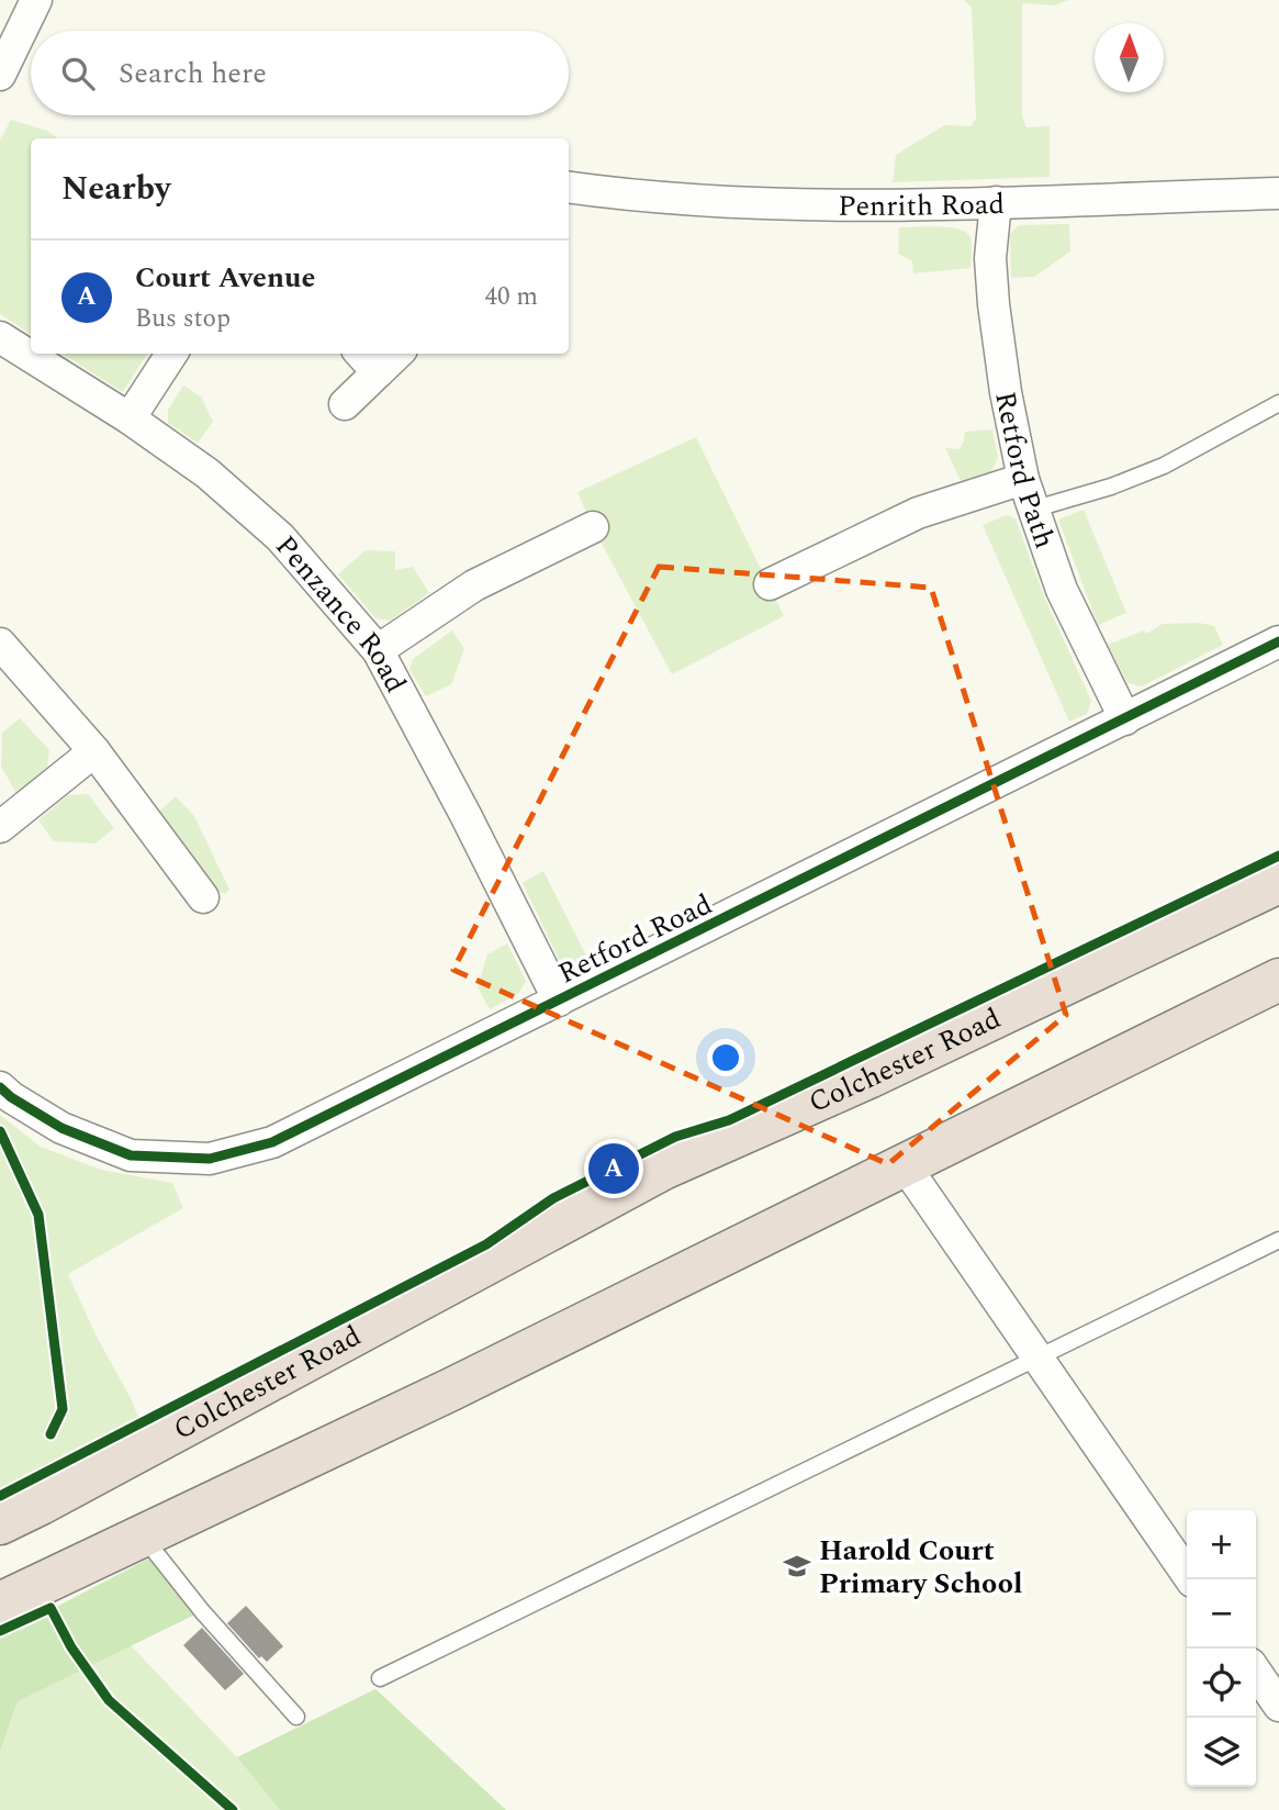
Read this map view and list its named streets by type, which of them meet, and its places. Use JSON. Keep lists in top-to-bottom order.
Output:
{
  "streets": {
    "highway": ["Colchester Road"],
    "street": [
      "Penrith Road",
      "Retford Path",
      "Penzance Road",
      "Retford Road"
    ]
  },
  "crossings": [
    ["Penrith Road", "Retford Path"],
    ["Retford Path", "Retford Road"],
    ["Penzance Road", "Retford Road"]
  ],
  "places": {
    "school or university": ["Harold Court Primary School"]
  },
  "north": "top",
  "page": {
    "search": "Search here",
    "heading": "Nearby",
    "list": [
      {
        "mark": "A",
        "name": "Court Avenue",
        "note": "Bus stop",
        "value": "40 m"
      }
    ],
    "pins": "A",
    "map_buttons": ["+", "−"]
  }
}
